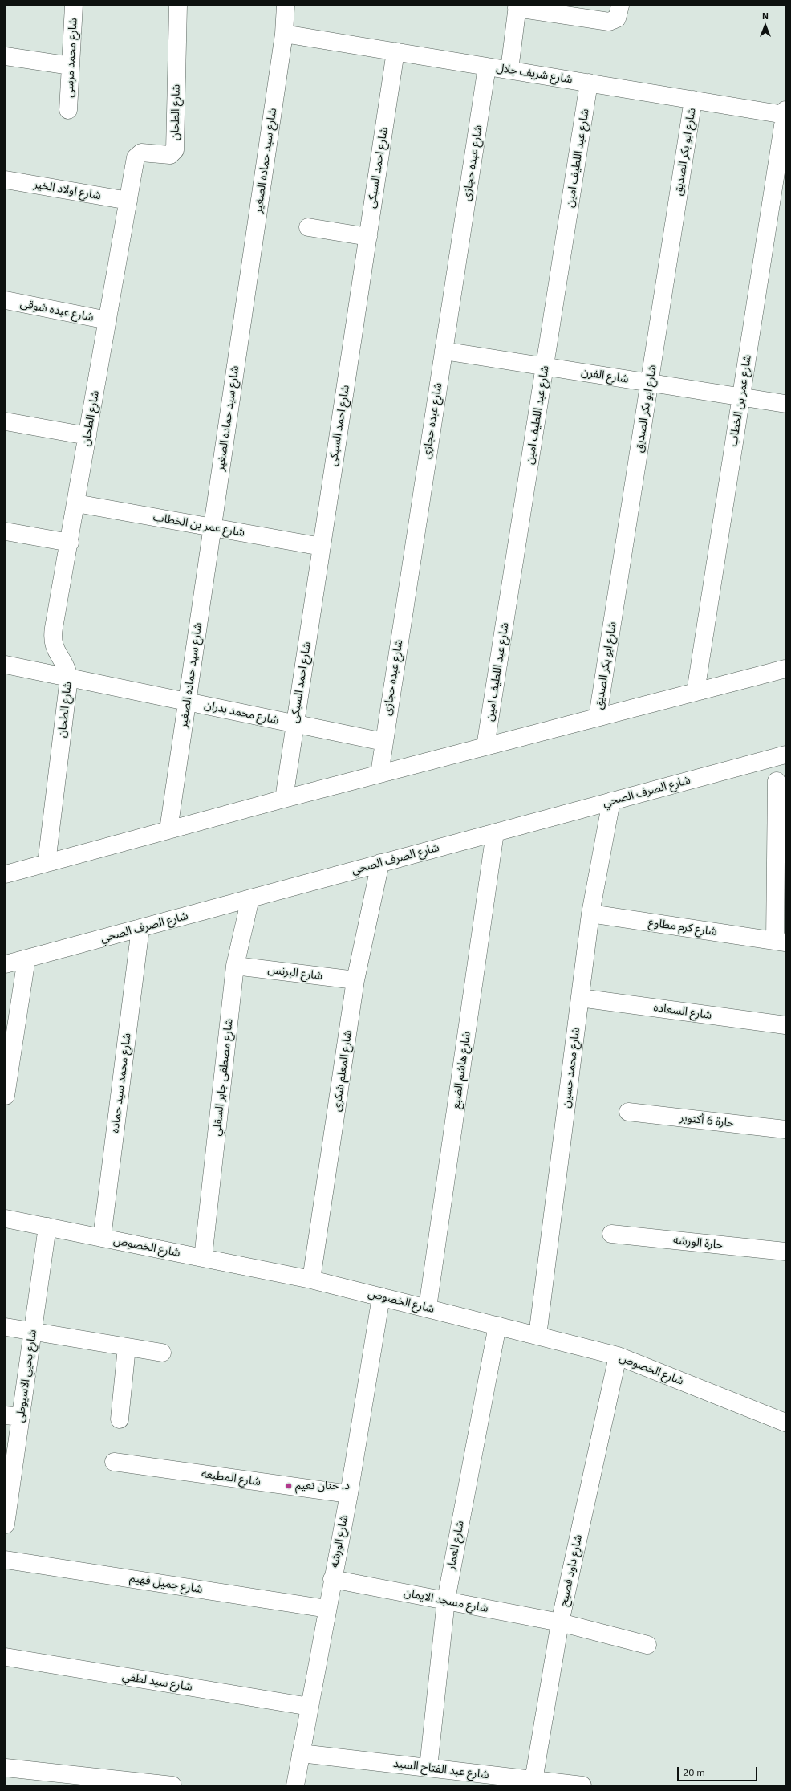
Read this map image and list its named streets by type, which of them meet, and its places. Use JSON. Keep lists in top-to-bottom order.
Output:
{
  "streets": {
    "street": [
      "شارع محمد مرسى",
      "شارع شريف جلال",
      "شارع الطحان",
      "شارع ابو بكر الصديق",
      "شارع عبد اللطيف امين",
      "شارع سيد حماده الصغير",
      "شارع عبده حجازى",
      "شارع احمد السبكى",
      "شارع اولاد الخير",
      "شارع عبده شوقى",
      "شارع الفرن",
      "شارع عمر بن الخطاب",
      "شارع محمد بدران",
      "شارع الصرف الصحي",
      "شارع كرم مطاوع",
      "شارع البرنس",
      "شارع السعاده",
      "شارع محمد حسين",
      "شارع هاشم الضبع",
      "شارع المعلم شكرى",
      "شارع مصطفى جابر السقلي",
      "شارع محمد سيد حماده",
      "حارة 6 أكتوبر",
      "حارة الورشه",
      "شارع الخصوص",
      "شارع يحيي الاسيوطى",
      "شارع المطبعه",
      "شارع الورشه",
      "شارع العمار",
      "شارع داود فصيح",
      "شارع جميل فهيم",
      "شارع مسجد الايمان",
      "شارع سيد لطفي",
      "شارع عبد الفتاح السيد"
    ]
  },
  "crossings": [
    ["شارع شريف جلال", "شارع ابو بكر الصديق"],
    ["شارع شريف جلال", "شارع عبد اللطيف امين"],
    ["شارع شريف جلال", "شارع سيد حماده الصغير"],
    ["شارع شريف جلال", "شارع عبده حجازى"],
    ["شارع شريف جلال", "شارع احمد السبكى"],
    ["شارع شريف جلال", "شارع عمر بن الخطاب"],
    ["شارع الطحان", "شارع اولاد الخير"],
    ["شارع الطحان", "شارع عبده شوقى"],
    ["شارع الطحان", "شارع عمر بن الخطاب"],
    ["شارع الطحان", "شارع محمد بدران"],
    ["شارع ابو بكر الصديق", "شارع الفرن"],
    ["شارع عبد اللطيف امين", "شارع الفرن"],
    ["شارع سيد حماده الصغير", "شارع عمر بن الخطاب"],
    ["شارع سيد حماده الصغير", "شارع محمد بدران"],
    ["شارع عبده حجازى", "شارع الفرن"],
    ["شارع عبده حجازى", "شارع محمد بدران"],
    ["شارع احمد السبكى", "شارع عمر بن الخطاب"],
    ["شارع احمد السبكى", "شارع محمد بدران"],
    ["شارع الفرن", "شارع عمر بن الخطاب"],
    ["شارع الصرف الصحي", "شارع محمد حسين"],
    ["شارع الصرف الصحي", "شارع هاشم الضبع"],
    ["شارع الصرف الصحي", "شارع المعلم شكرى"],
    ["شارع الصرف الصحي", "شارع مصطفى جابر السقلي"],
    ["شارع الصرف الصحي", "شارع محمد سيد حماده"],
    ["شارع كرم مطاوع", "شارع محمد حسين"],
    ["شارع البرنس", "شارع المعلم شكرى"],
    ["شارع البرنس", "شارع مصطفى جابر السقلي"],
    ["شارع السعاده", "شارع محمد حسين"],
    ["شارع محمد حسين", "شارع الخصوص"],
    ["شارع هاشم الضبع", "شارع الخصوص"],
    ["شارع المعلم شكرى", "شارع الخصوص"],
    ["شارع مصطفى جابر السقلي", "شارع الخصوص"],
    ["شارع محمد سيد حماده", "شارع الخصوص"],
    ["شارع الخصوص", "شارع يحيي الاسيوطى"],
    ["شارع الخصوص", "شارع الورشه"],
    ["شارع الخصوص", "شارع العمار"],
    ["شارع الخصوص", "شارع داود فصيح"],
    ["شارع المطبعه", "شارع الورشه"],
    ["شارع الورشه", "شارع جميل فهيم"],
    ["شارع الورشه", "شارع مسجد الايمان"],
    ["شارع الورشه", "شارع سيد لطفي"],
    ["شارع الورشه", "شارع عبد الفتاح السيد"],
    ["شارع العمار", "شارع مسجد الايمان"],
    ["شارع العمار", "شارع عبد الفتاح السيد"],
    ["شارع داود فصيح", "شارع مسجد الايمان"],
    ["شارع داود فصيح", "شارع عبد الفتاح السيد"]
  ],
  "places": ["د. حنان نعيم"],
  "scale_bar": "20 m",
  "north": "top"
}
